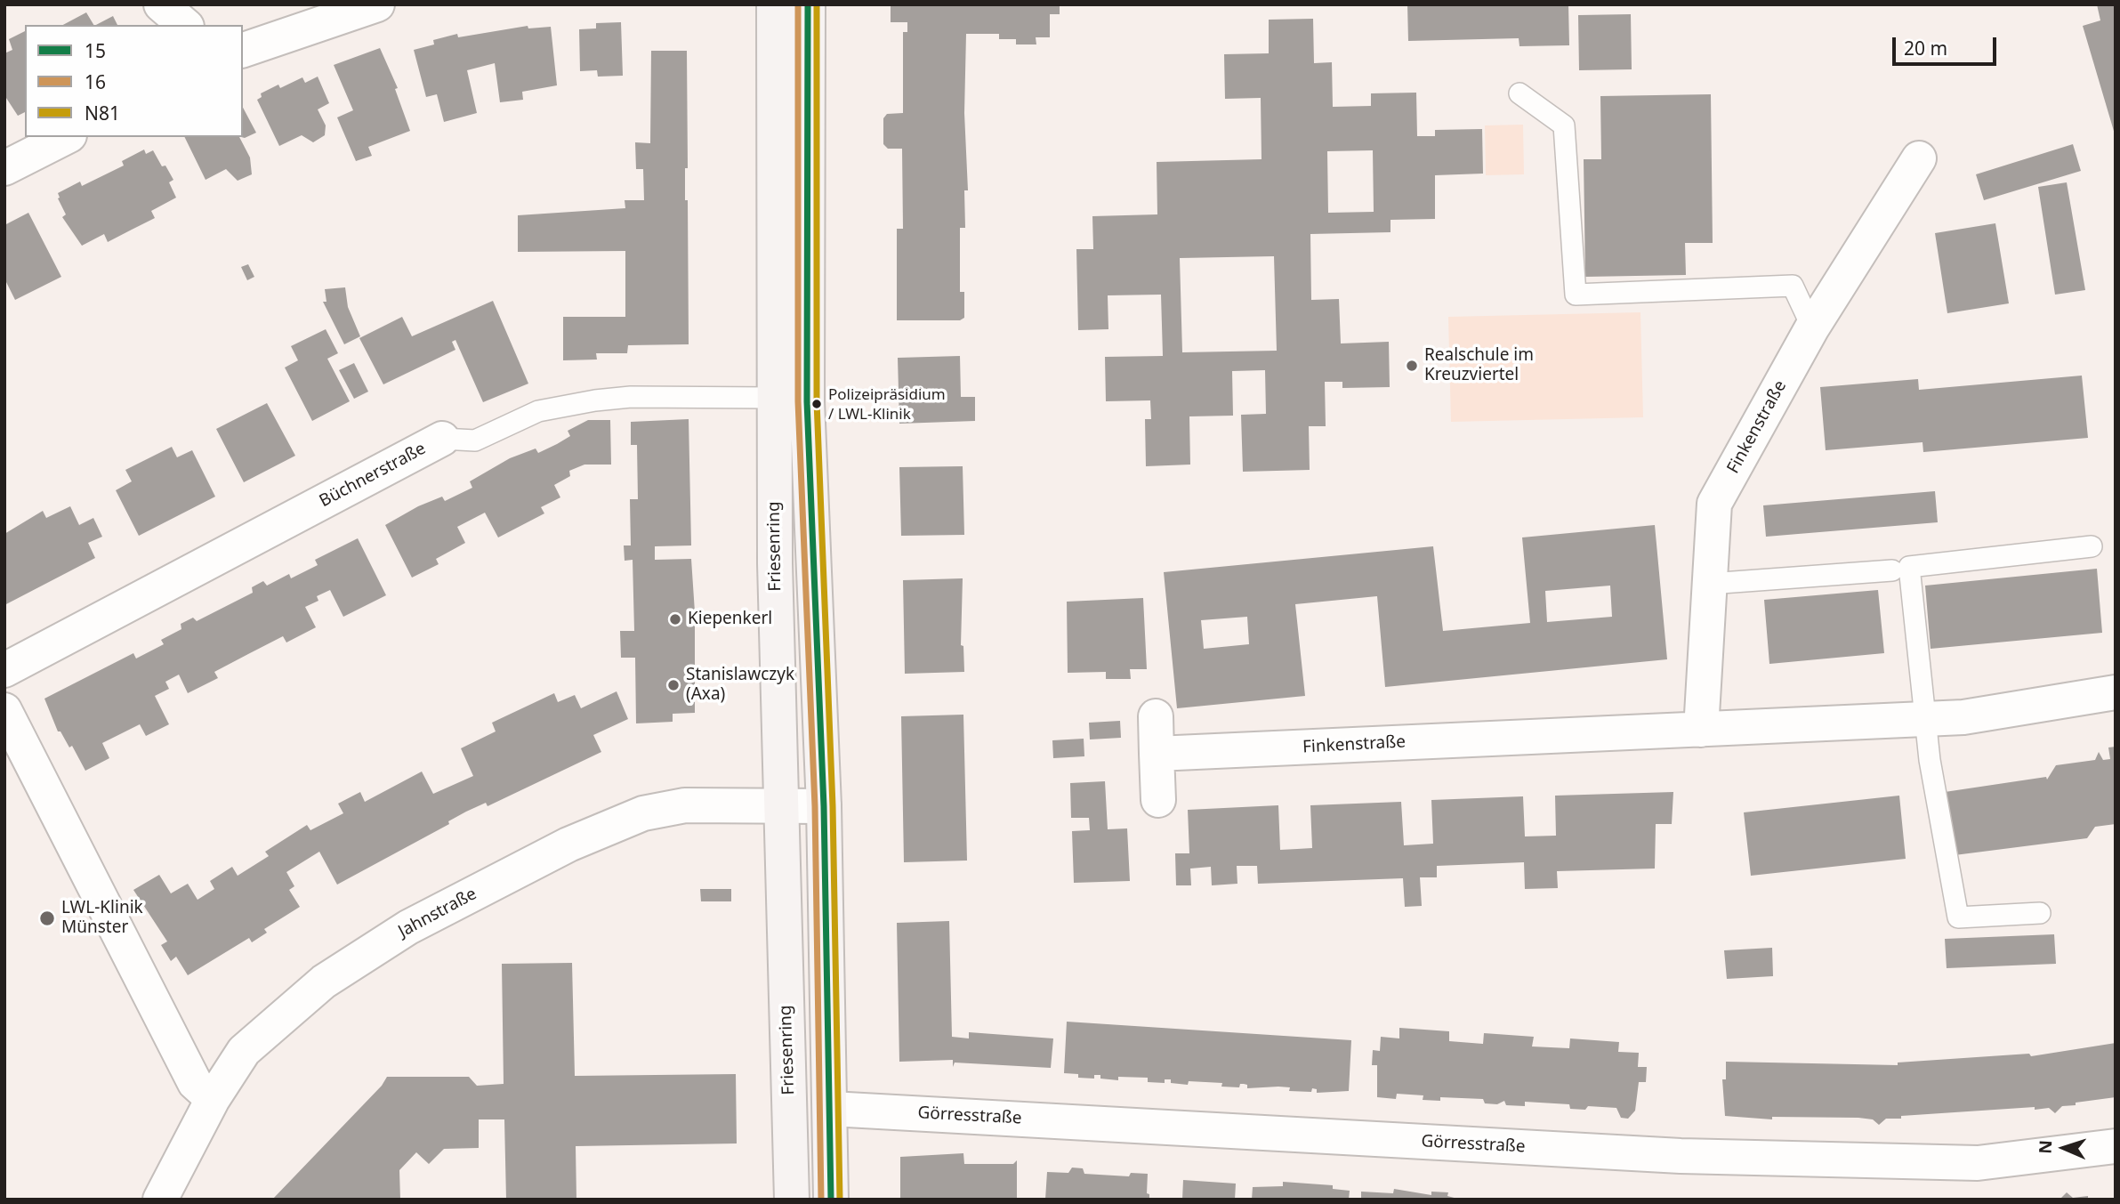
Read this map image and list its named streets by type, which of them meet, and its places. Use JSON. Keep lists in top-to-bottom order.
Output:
{
  "streets": {
    "main road": ["Friesenring"],
    "street": [
      "Finkenstraße",
      "Büchnerstraße",
      "Jahnstraße",
      "Görresstraße"
    ]
  },
  "crossings": [
    ["Büchnerstraße", "Friesenring"],
    ["Friesenring", "Jahnstraße"]
  ],
  "places": [
    "Realschule im Kreuzviertel",
    "Polizeipräsidium / LWL-Klinik",
    "Kiepenkerl",
    "Stanislawczyk (Axa)",
    "LWL-Klinik Münster"
  ],
  "lines": ["transit line 15", "transit line 16", "transit line N81"],
  "legend": ["15", "16", "N81"],
  "scale_bar": "20 m",
  "north": "left"
}
